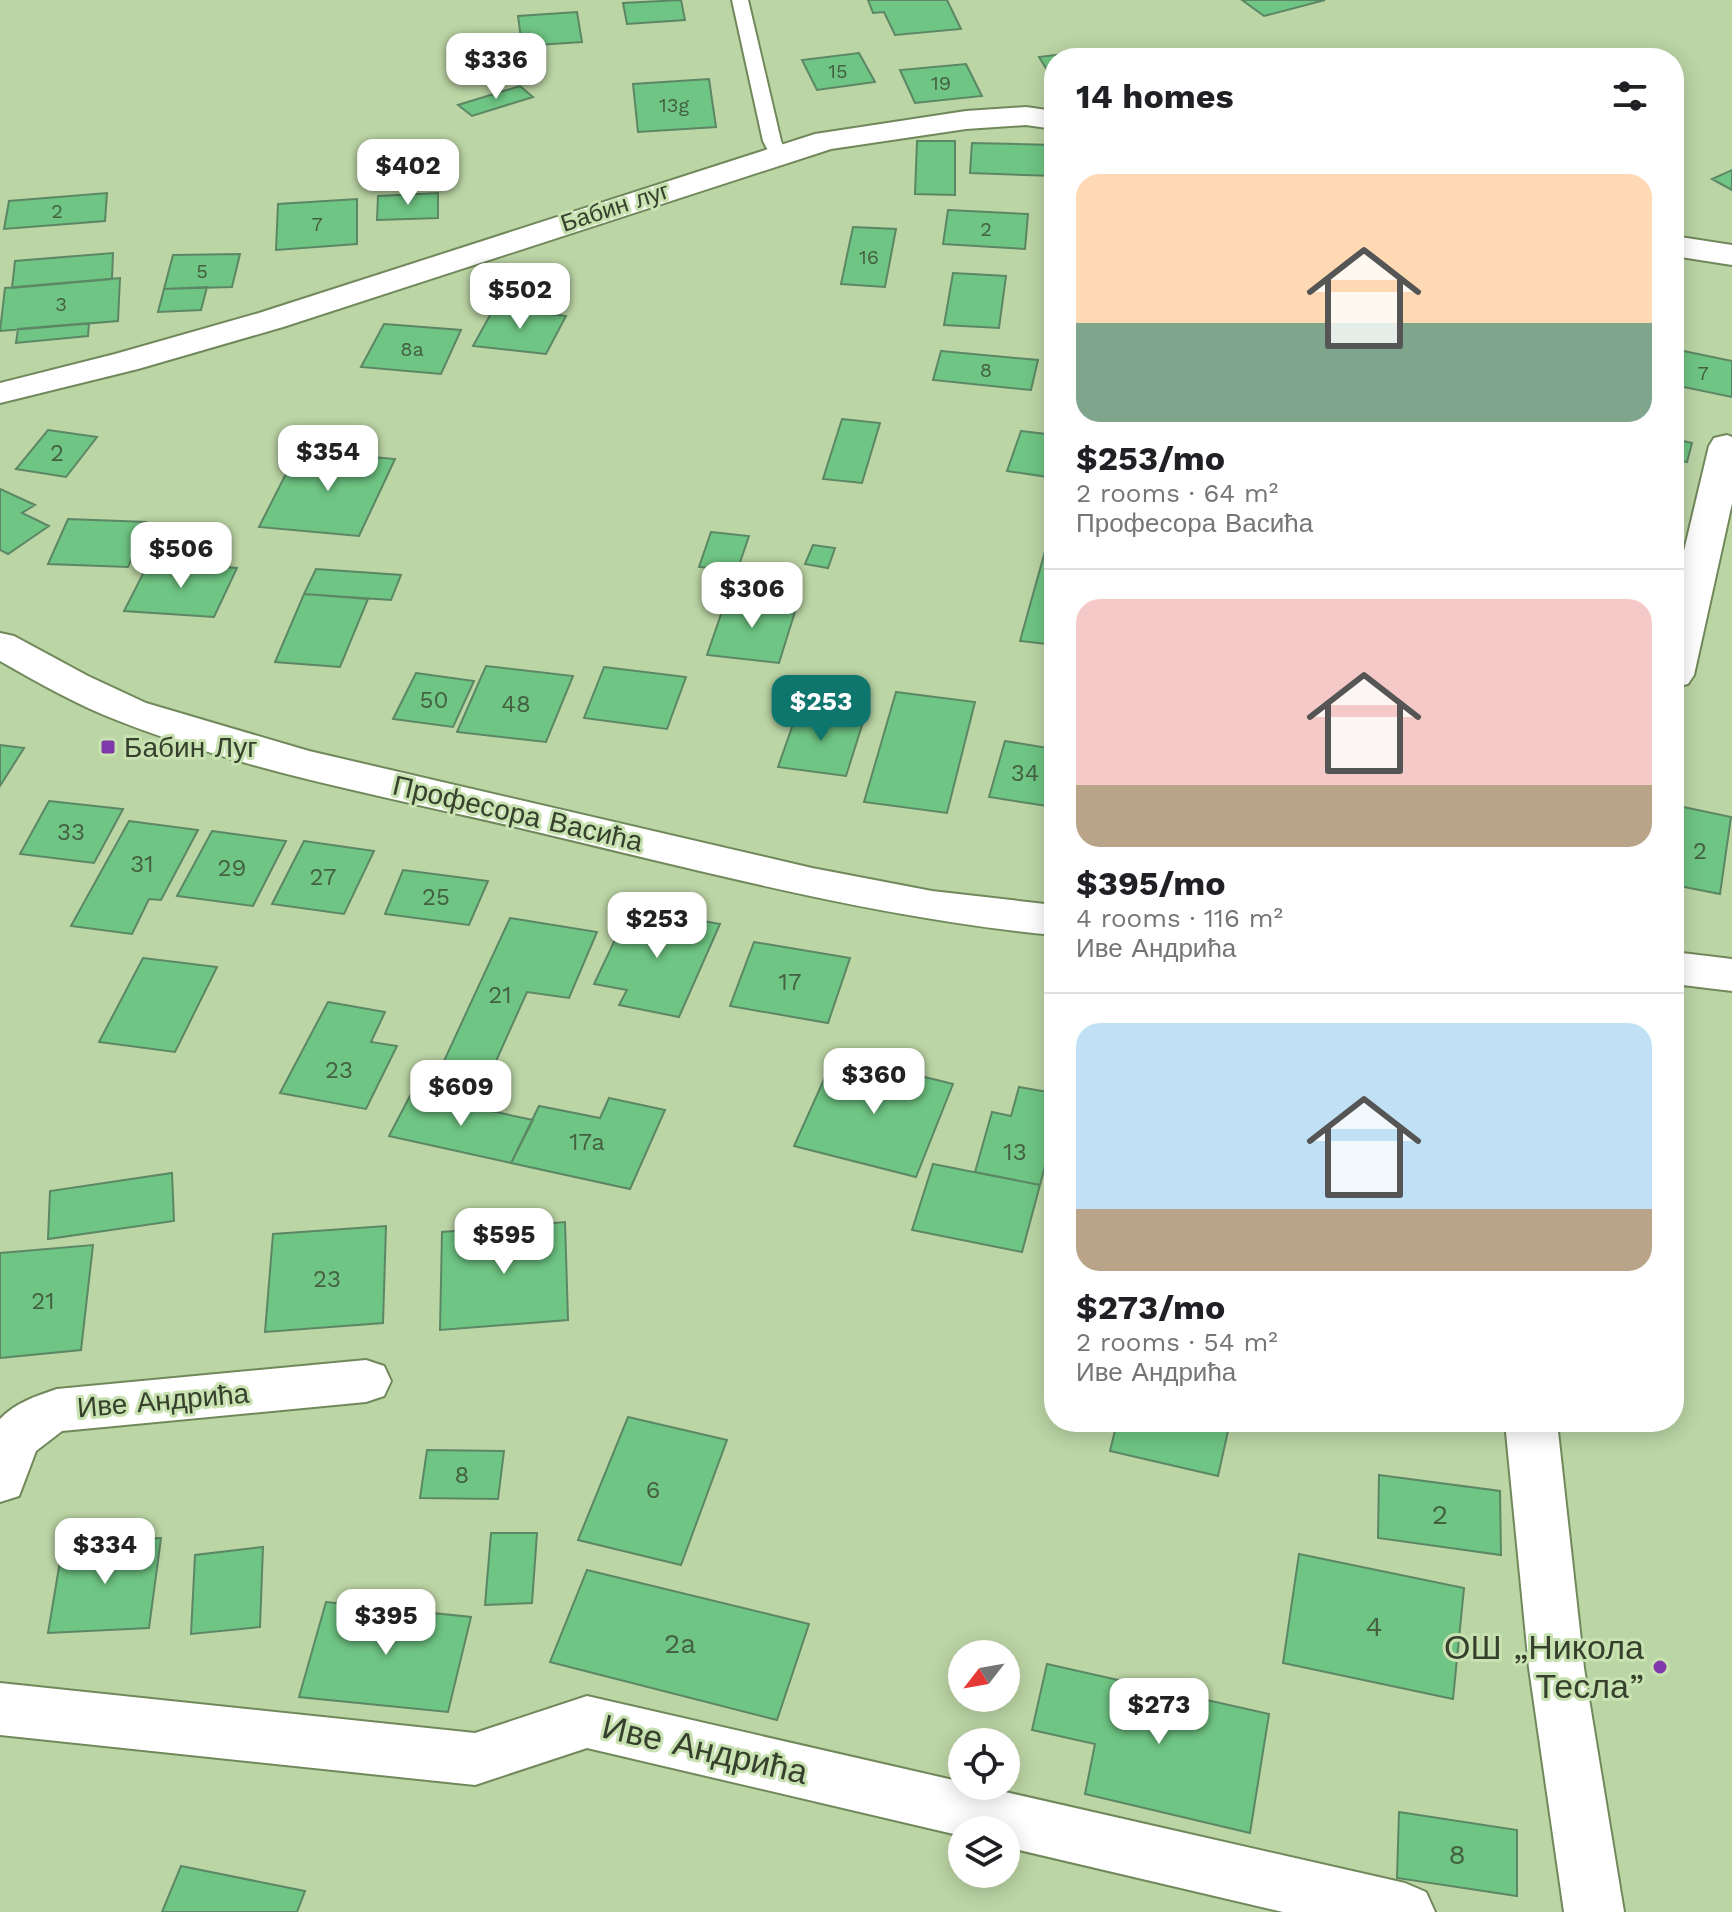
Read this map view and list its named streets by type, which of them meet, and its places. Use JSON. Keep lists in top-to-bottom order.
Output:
{
  "streets": {
    "street": ["Бабин луг", "Професора Васића", "Иве Андрића"]
  },
  "places": {
    "transit": ["Бабин Луг"],
    "other": ["ОШ „Никола Тесла”"]
  },
  "house_numbers": [
    "15",
    "19",
    "13g",
    "2",
    "7",
    "2",
    "16",
    "5",
    "3",
    "8a",
    "8",
    "7",
    "2",
    "50",
    "48",
    "34",
    "33",
    "2",
    "31",
    "29",
    "27",
    "25",
    "17",
    "21",
    "23",
    "17a",
    "13",
    "23",
    "21",
    "8",
    "6",
    "2",
    "4",
    "2a",
    "8"
  ],
  "north": "bottom left",
  "page": {
    "price": [
      "$336",
      "$402",
      "$502",
      "$354",
      "$506",
      "$306",
      "$253",
      "$253",
      "$360",
      "$609",
      "$595",
      "$334",
      "$395",
      "$273"
    ],
    "heading": "14 homes",
    "list": [
      {
        "name": "$253/mo",
        "note": "2 rooms · 64 m² · Професора Васића"
      },
      {
        "name": "$395/mo",
        "note": "4 rooms · 116 m² · Иве Андрића"
      },
      {
        "name": "$273/mo",
        "note": "2 rooms · 54 m² · Иве Андрића"
      }
    ]
  }
}
